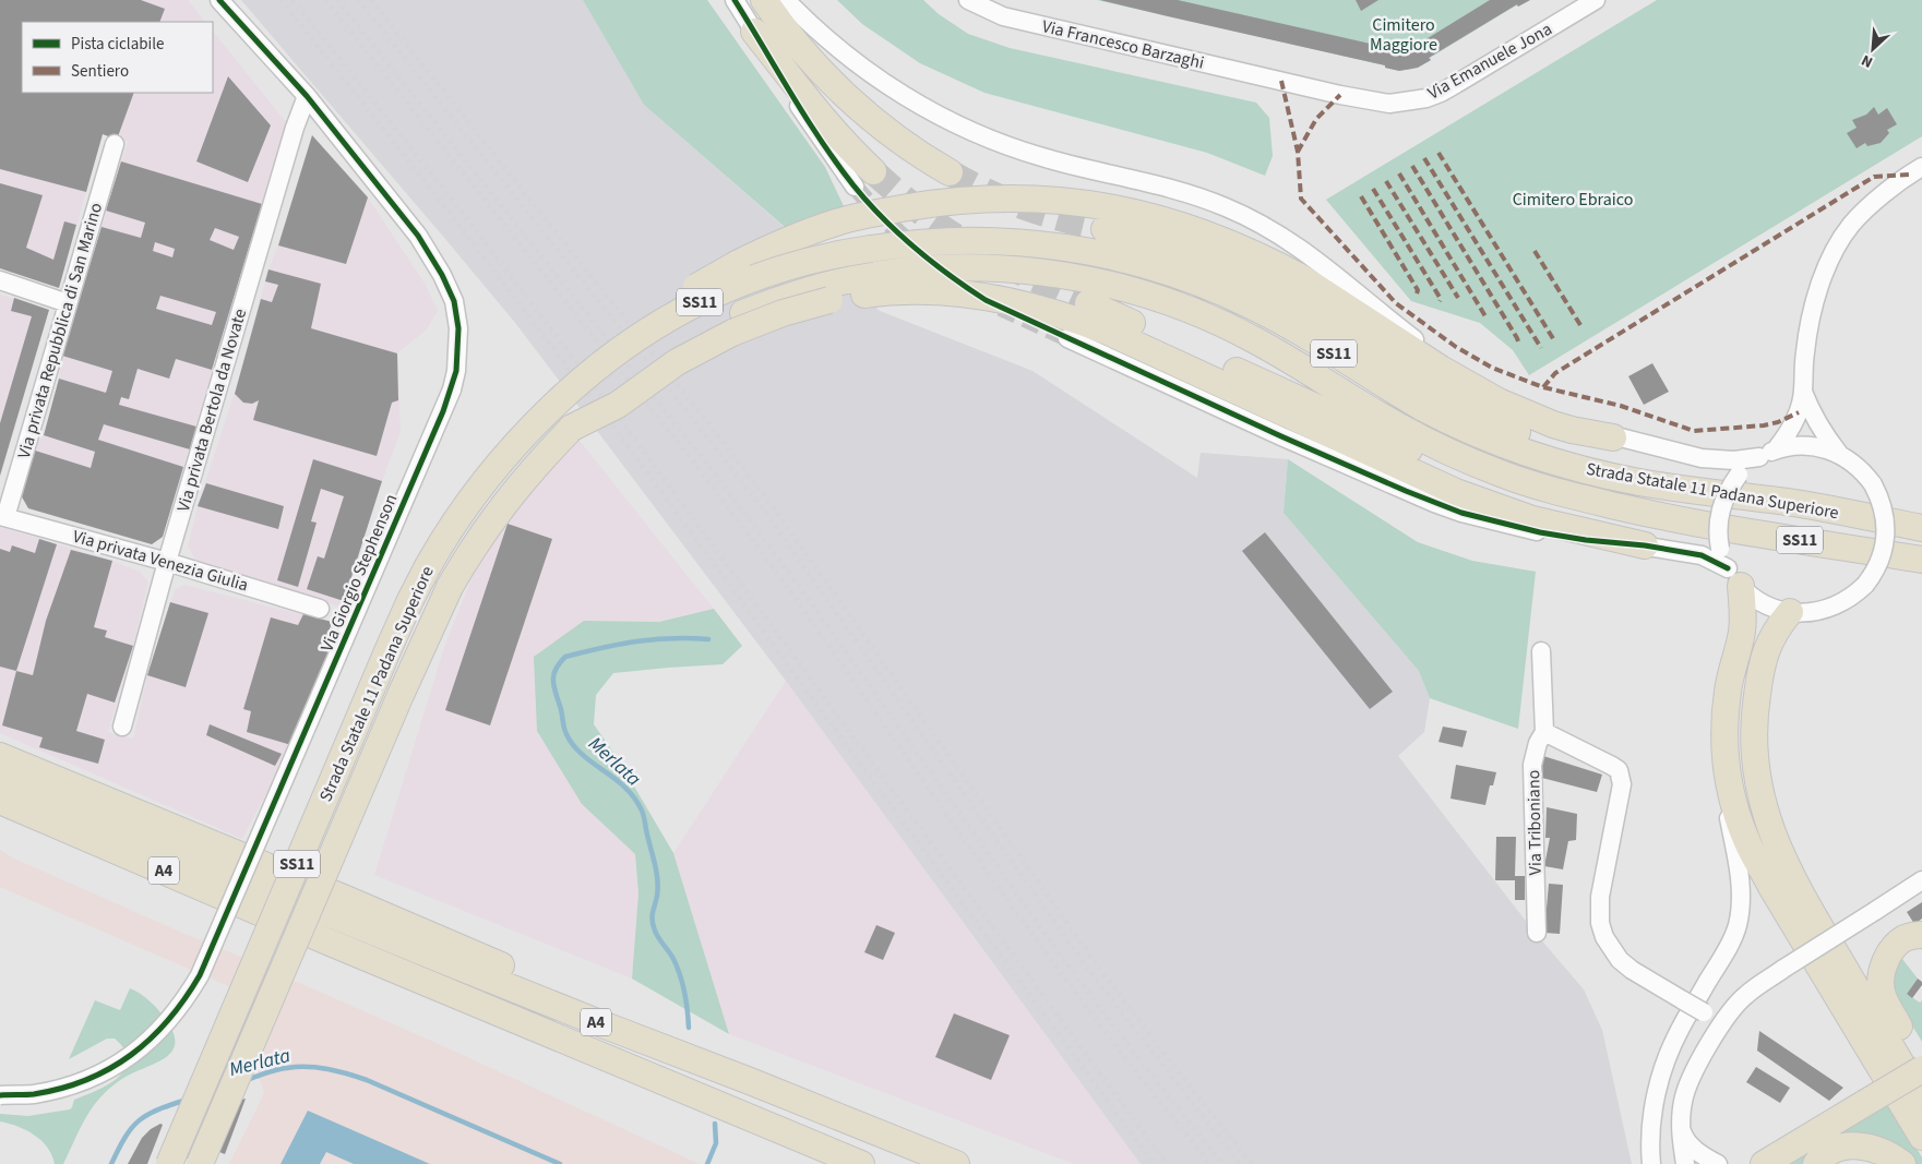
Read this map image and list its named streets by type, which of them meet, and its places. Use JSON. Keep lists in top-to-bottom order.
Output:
{
  "streets": {
    "highway": ["SS11", "Strada Statale 11 Padana Superiore", "A4"],
    "street": [
      "Via Francesco Barzaghi",
      "Via Emanuele Jona",
      "Via privata Repubblica di San Marino",
      "Via privata Bertola da Novate",
      "Via privata Venezia Giulia",
      "Via Giorgio Stephenson",
      "Via Triboniano"
    ]
  },
  "crossings": [
    ["Via Francesco Barzaghi", "Via Emanuele Jona"],
    ["Via privata Repubblica di San Marino", "Via privata Venezia Giulia"],
    ["Via privata Bertola da Novate", "Via privata Venezia Giulia"],
    ["Via privata Bertola da Novate", "Via Giorgio Stephenson"]
  ],
  "water": ["Merlata"],
  "parks": ["Cimitero Maggiore", "Cimitero Ebraico"],
  "legend": ["Pista ciclabile", "Sentiero"],
  "north": "bottom left"
}
